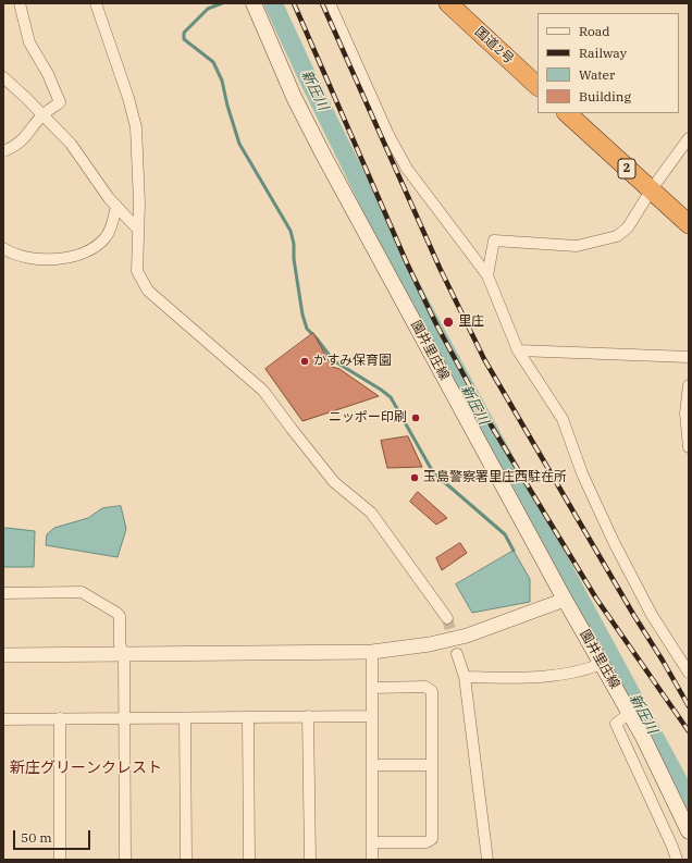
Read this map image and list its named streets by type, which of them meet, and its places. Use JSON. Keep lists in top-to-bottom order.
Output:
{
  "streets": {
    "highway": ["国道2号", "2"],
    "main road": ["園井里庄線"]
  },
  "districts": ["新庄グリーンクレスト"],
  "water": ["新圧川"],
  "places": [
    "里庄",
    "かすみ保育園",
    "ニッポー印刷",
    "玉島警察署里庄西駐在所"
  ],
  "legend": [
    "Road",
    "Railway",
    "Water",
    "Building"
  ],
  "scale_bar": "50 m"
}
